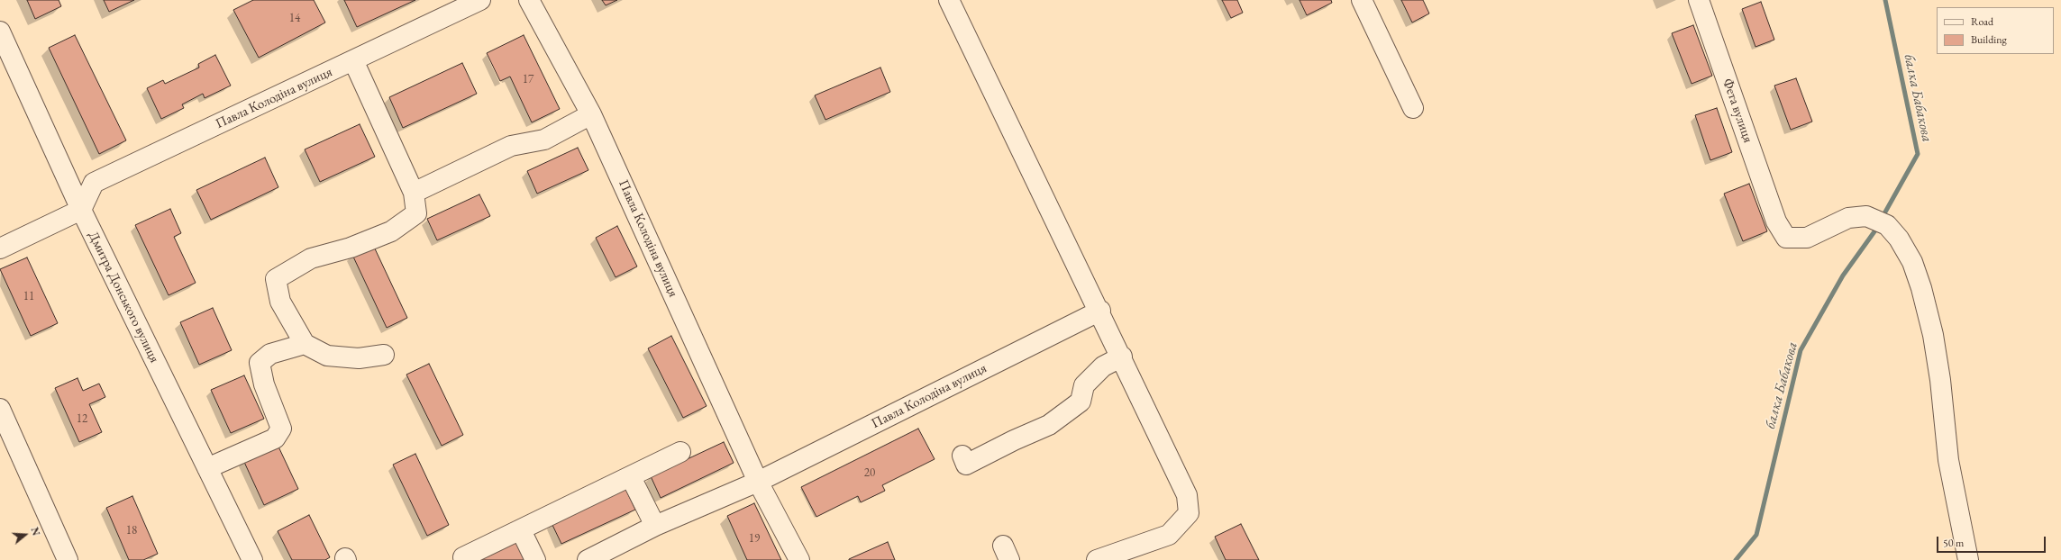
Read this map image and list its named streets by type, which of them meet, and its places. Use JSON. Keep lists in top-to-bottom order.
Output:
{
  "streets": {
    "street": ["Павла Колодіна вулиця", "Фета вулиця", "Дмитра Донського вулиця"]
  },
  "crossings": [
    ["Павла Колодіна вулиця", "Дмитра Донського вулиця"]
  ],
  "water": ["балка Бабакова"],
  "house_numbers": [
    "14",
    "17",
    "11",
    "12",
    "20",
    "18",
    "19"
  ],
  "legend": ["Road", "Building"],
  "scale_bar": "50 m",
  "north": "right"
}
